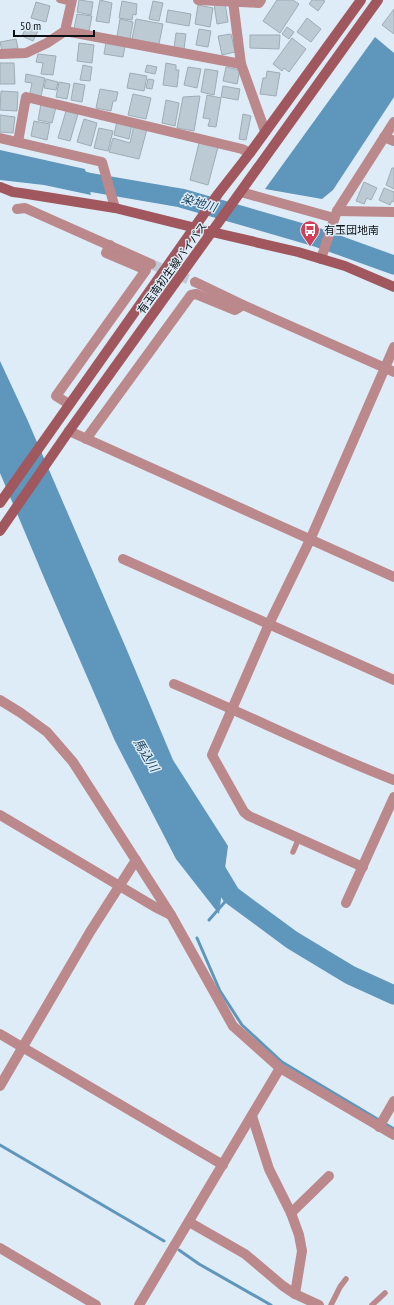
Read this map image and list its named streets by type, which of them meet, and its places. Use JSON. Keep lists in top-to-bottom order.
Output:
{
  "streets": {
    "street": ["有玉南初生線バイパス"]
  },
  "water": ["染地川", "馬込川"],
  "places": {
    "bus stop": ["有玉団地南"]
  },
  "scale_bar": "50 m"
}
